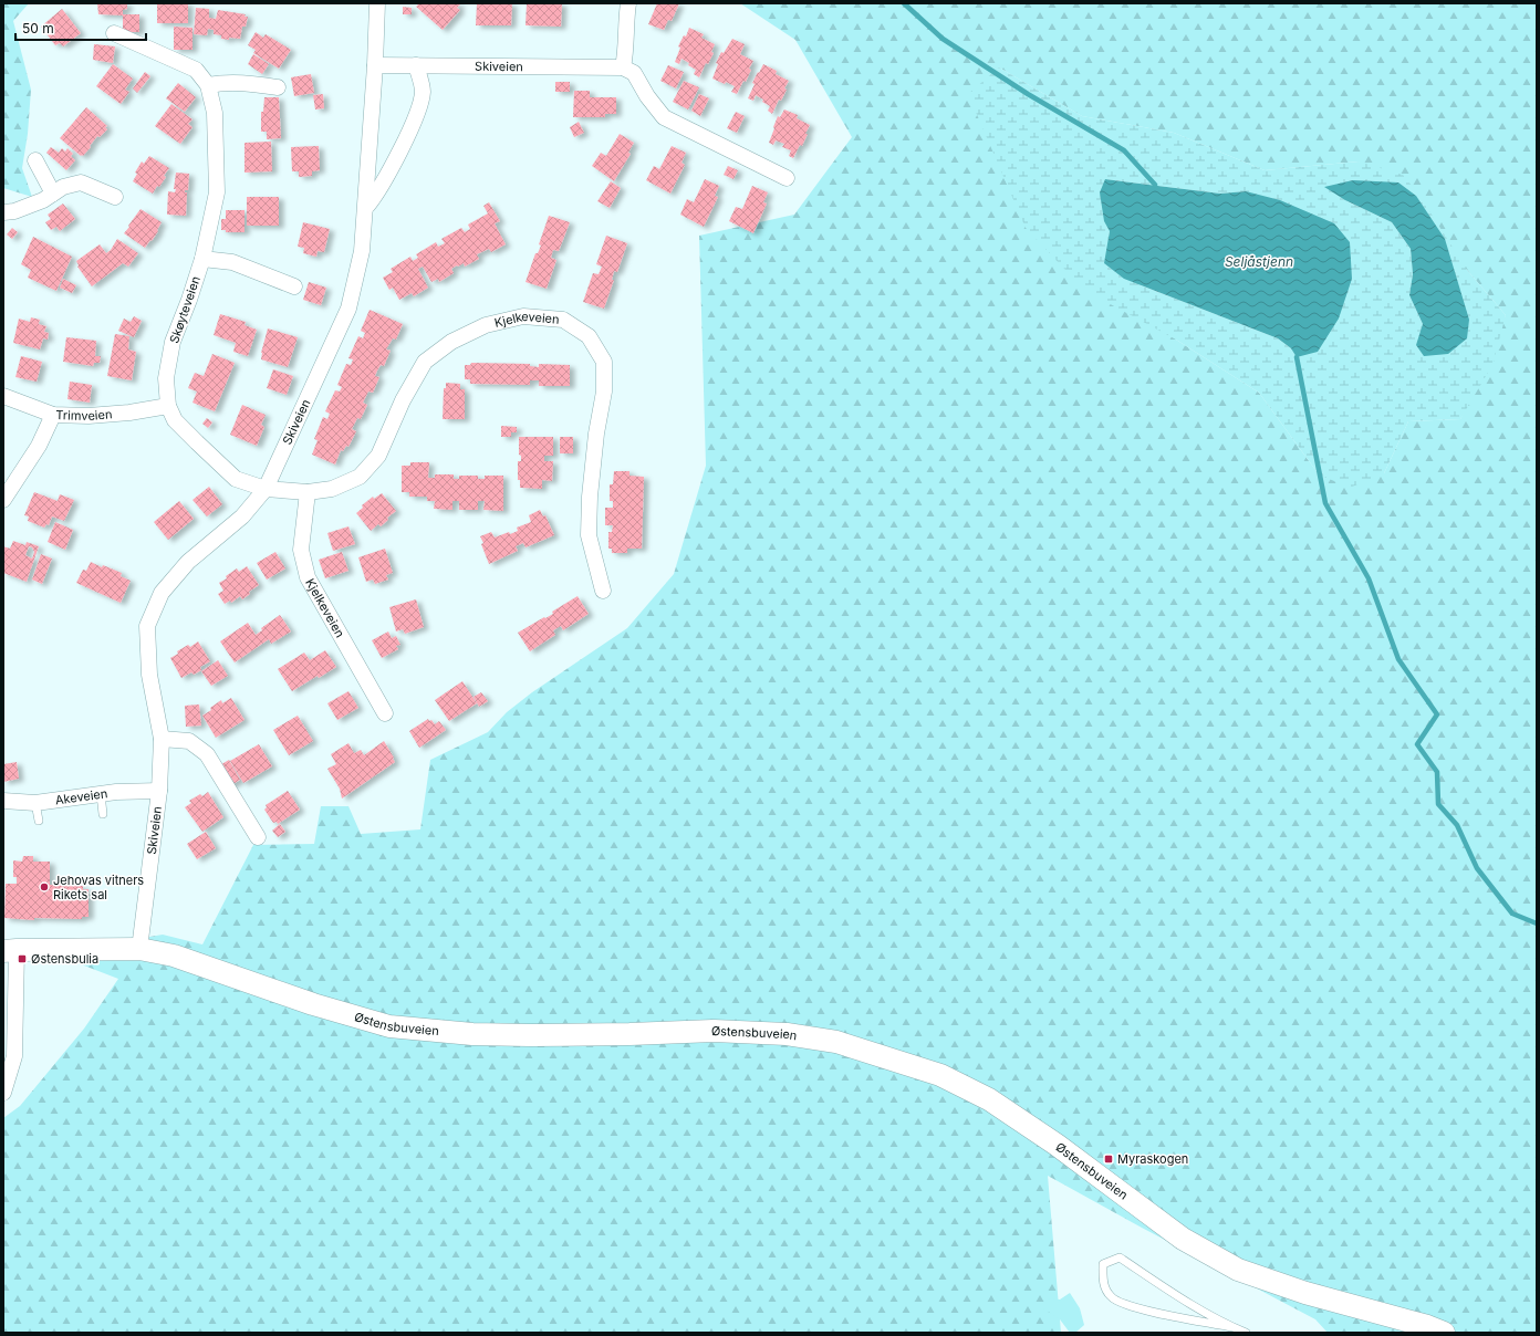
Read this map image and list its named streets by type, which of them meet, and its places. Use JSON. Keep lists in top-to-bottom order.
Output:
{
  "streets": {
    "main road": ["Østensbuveien"],
    "street": [
      "Skiveien",
      "Skøyteveien",
      "Kjelkeveien",
      "Trimveien",
      "Akeveien"
    ]
  },
  "crossings": [
    ["Skiveien", "Skøyteveien"],
    ["Skiveien", "Kjelkeveien"],
    ["Skiveien", "Akeveien"],
    ["Skiveien", "Østensbuveien"],
    ["Skøyteveien", "Kjelkeveien"],
    ["Skøyteveien", "Trimveien"]
  ],
  "water": ["Seljåstjenn"],
  "places": {
    "other": ["Jehovas vitners Rikets sal"],
    "transit": ["Østensbulia", "Myraskogen"]
  },
  "scale_bar": "50 m"
}
